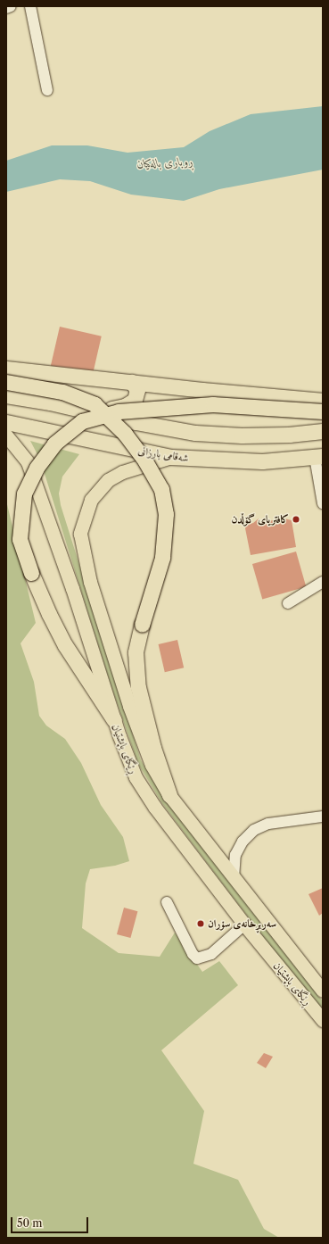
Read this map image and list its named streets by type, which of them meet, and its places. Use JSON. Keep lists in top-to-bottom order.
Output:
{
  "streets": {
    "highway": ["شەقامی بارزانی"],
    "main road": ["ڕێگای باپشتیان"]
  },
  "crossings": [
    ["شەقامی بارزانی", "ڕێگای باپشتیان"]
  ],
  "water": ["ڕوباری بالەکیان"],
  "places": ["کافتریای گۆڵدن", "سەربڕخانەی سۆران"],
  "scale_bar": "50 m"
}
